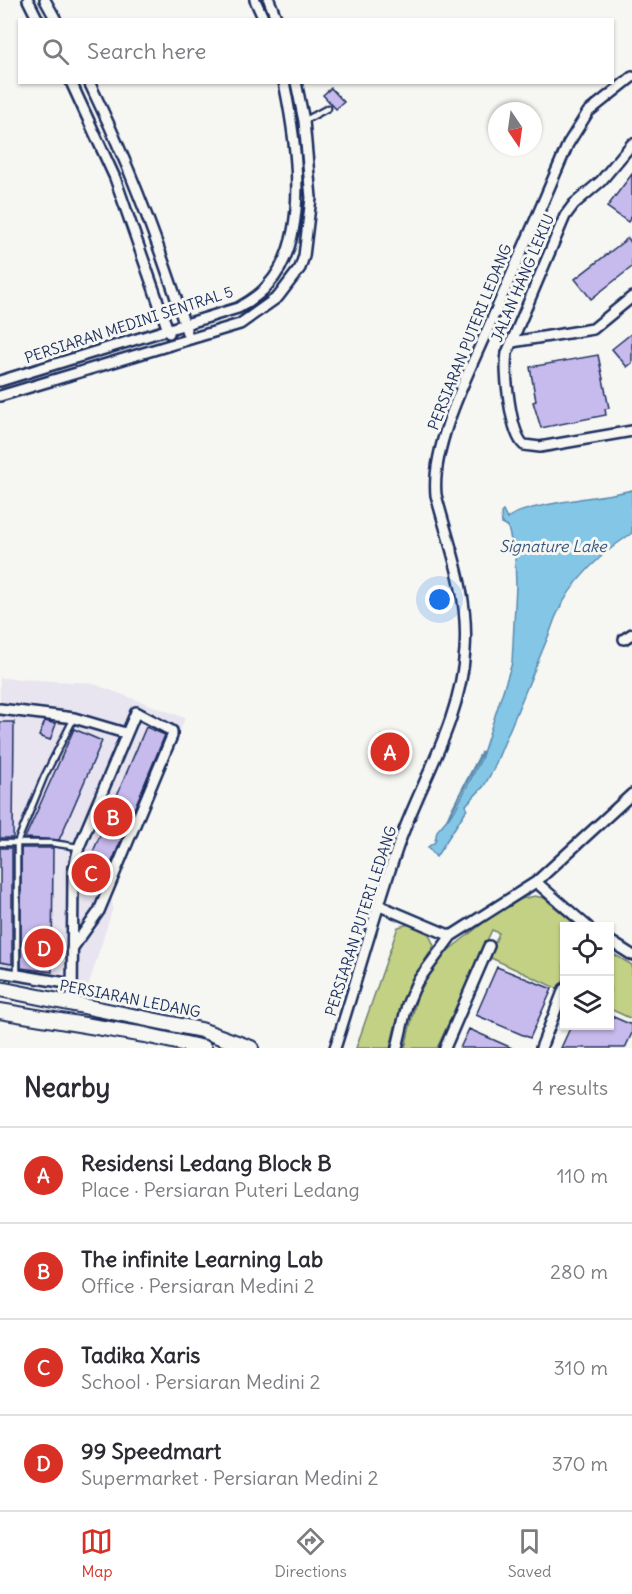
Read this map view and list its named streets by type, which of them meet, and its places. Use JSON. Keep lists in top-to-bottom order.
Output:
{
  "streets": {
    "street": [
      "JALAN HANG LEKIU",
      "PERSIARAN MEDINI SENTRAL 5",
      "PERSIARAN PUTERI LEDANG",
      "PERSIARAN LEDANG"
    ]
  },
  "water": ["Signature Lake"],
  "north": "bottom",
  "page": {
    "search": "Search here",
    "pins": [
      "A",
      "B",
      "C",
      "D"
    ],
    "heading": ["Nearby", "4 results"],
    "list": [
      {
        "mark": "A",
        "name": "Residensi Ledang Block B",
        "note": "Place · Persiaran Puteri Ledang",
        "value": "110 m"
      },
      {
        "mark": "B",
        "name": "The infinite Learning Lab",
        "note": "Office · Persiaran Medini 2",
        "value": "280 m"
      },
      {
        "mark": "C",
        "name": "Tadika Xaris",
        "note": "School · Persiaran Medini 2",
        "value": "310 m"
      },
      {
        "mark": "D",
        "name": "99 Speedmart",
        "note": "Supermarket · Persiaran Medini 2",
        "value": "370 m"
      }
    ],
    "nav": ["Map", "Directions", "Saved"]
  }
}
